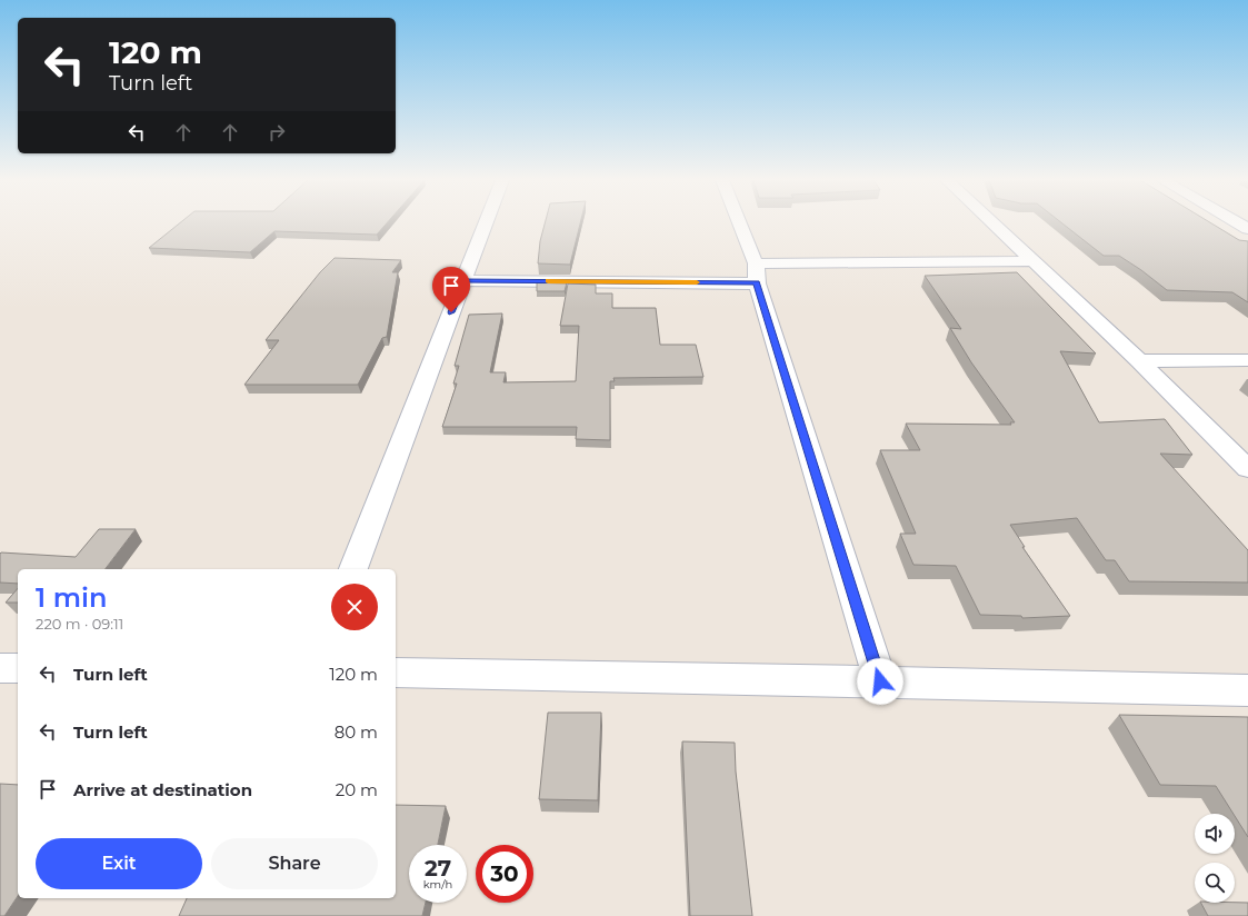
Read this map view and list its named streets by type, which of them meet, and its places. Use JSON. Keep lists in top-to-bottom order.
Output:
{
  "page": {
    "turn": ["120 m", "Turn left"],
    "heading": ["1 min", "220 m · 09:11"],
    "list": [
      {
        "name": "Turn left",
        "value": "120 m"
      },
      {
        "name": "Turn left",
        "value": "80 m"
      },
      {
        "name": "Arrive at destination",
        "value": "20 m"
      }
    ],
    "buttons": ["Exit", "Share"],
    "speed": "27 km/h",
    "limit": "30"
  }
}
